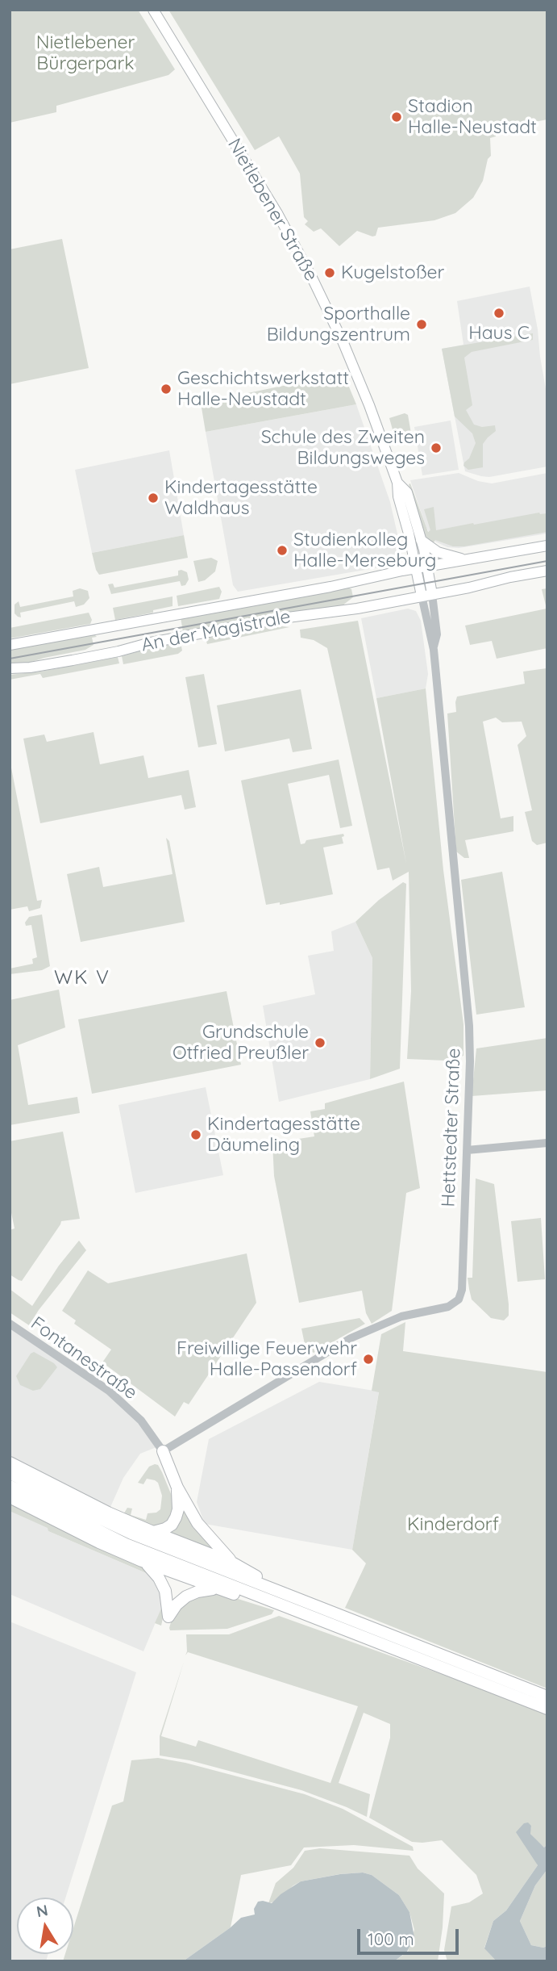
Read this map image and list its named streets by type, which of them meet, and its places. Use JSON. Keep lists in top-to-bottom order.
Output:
{
  "streets": {
    "main road": ["Nietlebener Straße", "An der Magistrale"],
    "street": ["Hettstedter Straße", "Fontanestraße"]
  },
  "crossings": [
    ["Nietlebener Straße", "An der Magistrale"],
    ["An der Magistrale", "Hettstedter Straße"],
    ["Hettstedter Straße", "Fontanestraße"]
  ],
  "districts": ["WK V"],
  "parks": ["Nietlebener Bürgerpark", "Kinderdorf"],
  "places": [
    "Stadion Halle-Neustadt",
    "Kugelstoßer",
    "Haus C",
    "Sporthalle Bildungszentrum",
    "Geschichtswerkstatt Halle-Neustadt",
    "Schule des Zweiten Bildungsweges",
    "Kindertagesstätte Waldhaus",
    "Studienkolleg Halle-Merseburg",
    "Grundschule Otfried Preußler",
    "Kindertagesstätte Däumeling",
    "Freiwillige Feuerwehr Halle-Passendorf"
  ],
  "scale_bar": "100 m",
  "north": "top"
}
